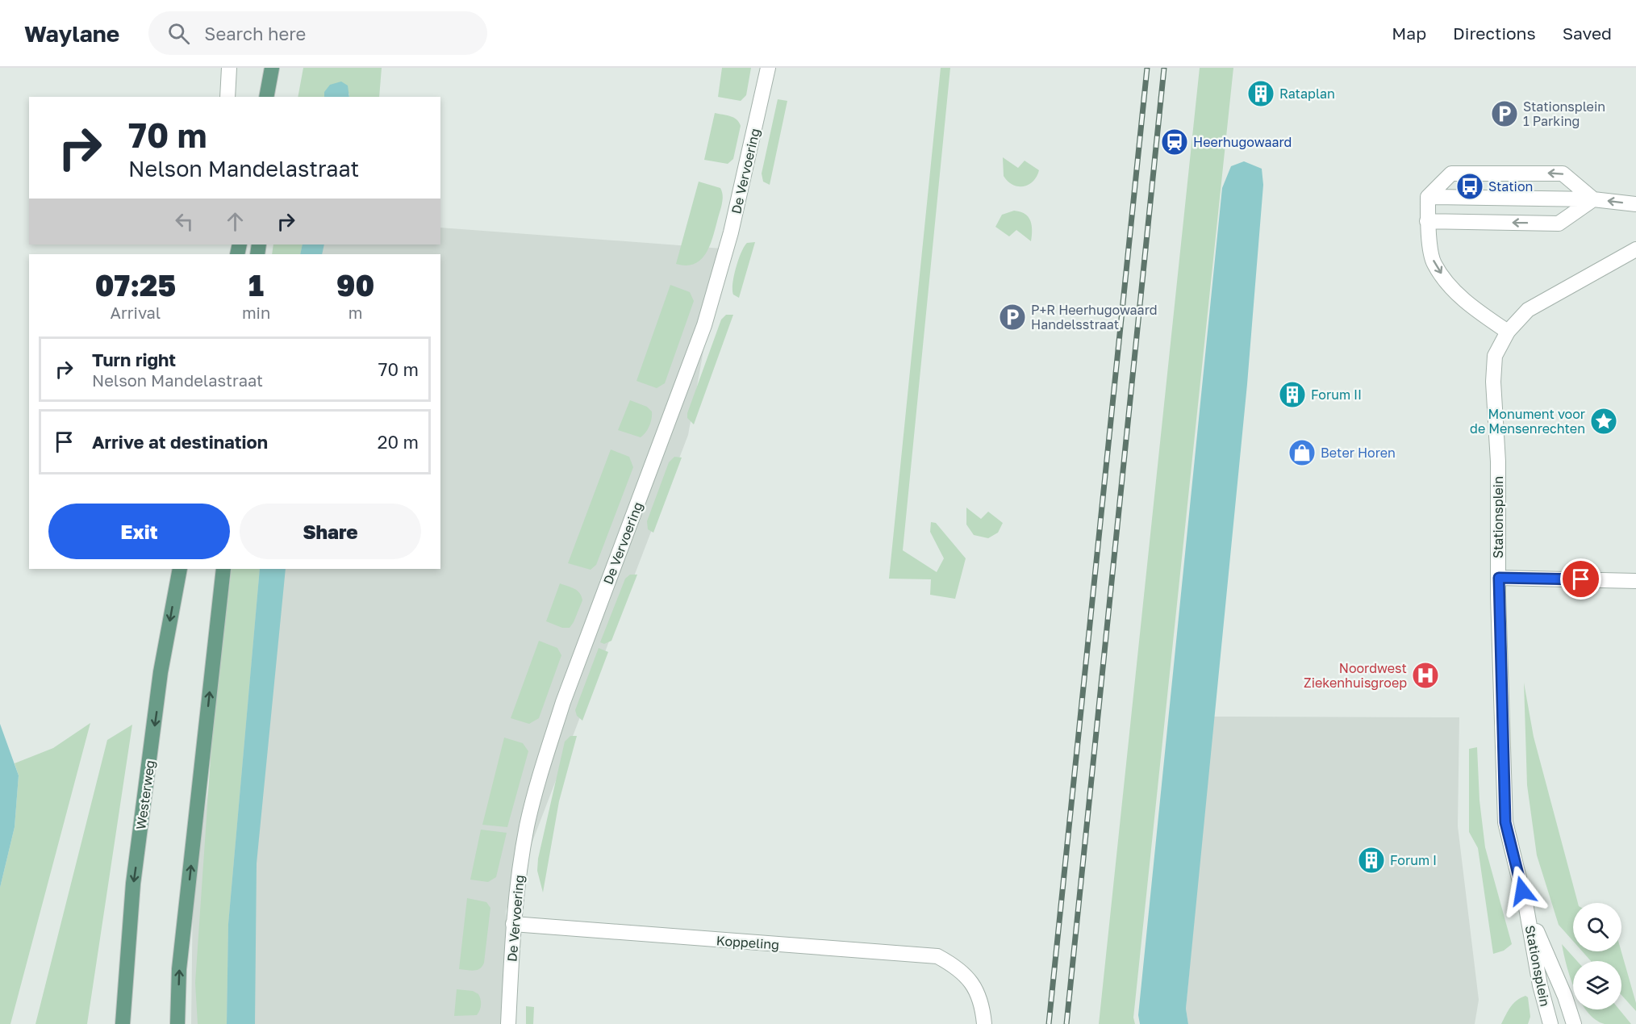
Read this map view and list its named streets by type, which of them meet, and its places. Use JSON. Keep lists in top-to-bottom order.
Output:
{
  "streets": {
    "main road": ["Westerweg"],
    "street": ["De Vervoering", "Stationsplein", "Koppeling"]
  },
  "crossings": [
    ["De Vervoering", "Koppeling"]
  ],
  "places": {
    "building": ["Rataplan", "Forum II", "Forum I"],
    "parking": ["Stationsplein 1 Parking", "P+R Heerhugowaard Handelsstraat"],
    "station": ["Heerhugowaard"],
    "bus stop": ["Station"],
    "place": ["Monument voor de Mensenrechten"],
    "shop": ["Beter Horen"],
    "hospital": ["Noordwest Ziekenhuisgroep"]
  },
  "page": {
    "header": "Waylane",
    "search": "Search here",
    "nav": ["Map", "Directions", "Saved"],
    "turn": ["70 m", "Nelson Mandelastraat"],
    "eta": [
      "07:25",
      "Arrival",
      "1",
      "min",
      "90",
      "m"
    ],
    "list": [
      {
        "name": "Turn right",
        "note": "Nelson Mandelastraat",
        "value": "70 m"
      },
      {
        "name": "Arrive at destination",
        "value": "20 m"
      }
    ],
    "buttons": ["Exit", "Share"]
  }
}
